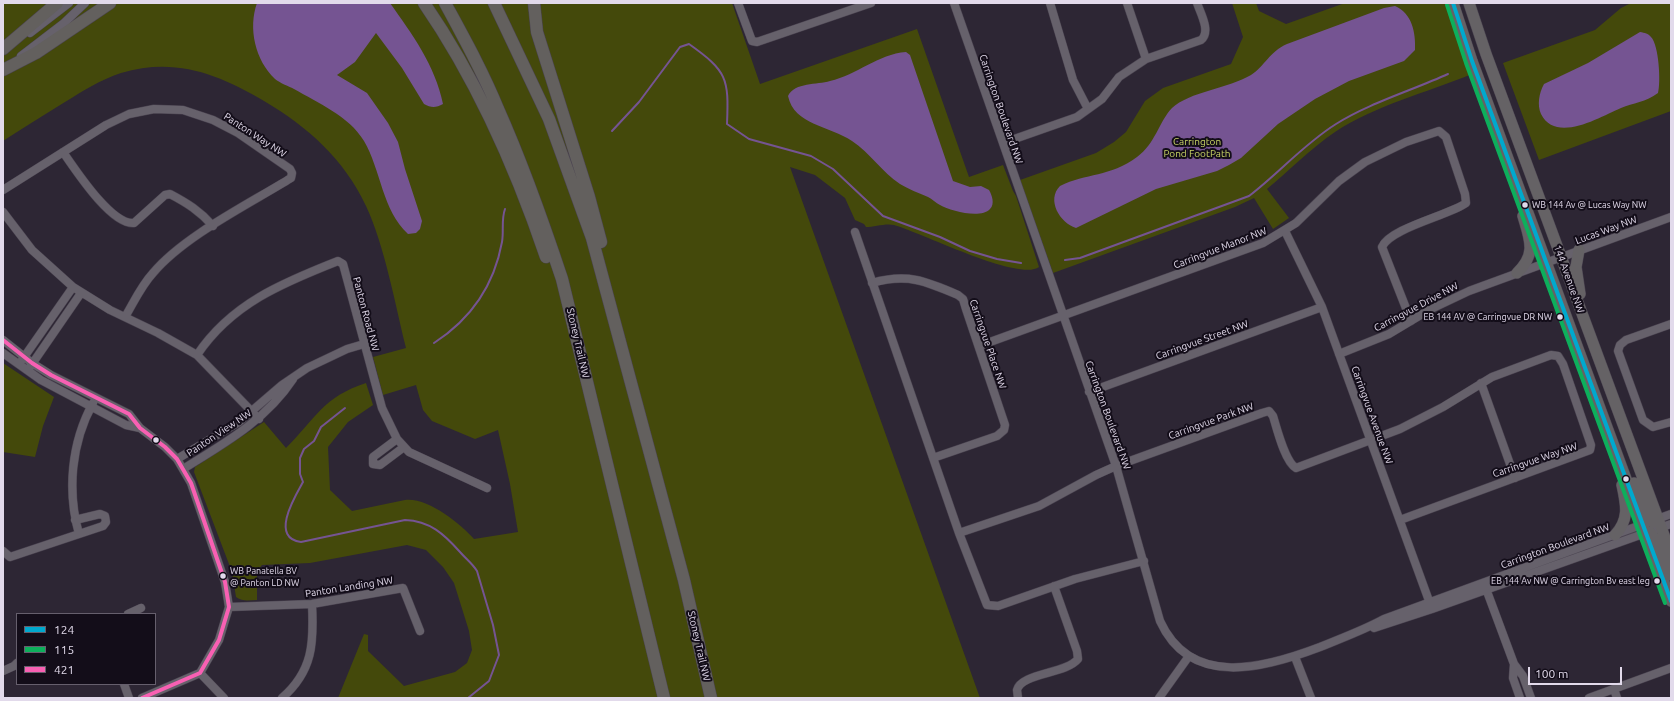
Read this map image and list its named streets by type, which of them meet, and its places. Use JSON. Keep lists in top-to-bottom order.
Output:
{
  "streets": {
    "highway": ["Stoney Trail NW"],
    "main road": ["144 Avenue NW"],
    "street": [
      "Carrington Boulevard NW",
      "Panton Way NW",
      "Lucas Way NW",
      "Carringvue Manor NW",
      "Carringvue Drive NW",
      "Panton Road NW",
      "Carringvue Street NW",
      "Carringvue Place NW",
      "Carringvue Avenue NW",
      "Carringvue Park NW",
      "Panton View NW",
      "Carringvue Way NW",
      "Panton Landing NW"
    ]
  },
  "crossings": [
    ["Carrington Boulevard NW", "Carringvue Manor NW"],
    ["Carrington Boulevard NW", "144 Avenue NW"],
    ["Carrington Boulevard NW", "Carringvue Street NW"],
    ["Carrington Boulevard NW", "Carringvue Avenue NW"],
    ["Carrington Boulevard NW", "Carringvue Park NW"],
    ["Lucas Way NW", "144 Avenue NW"],
    ["Lucas Way NW", "Carringvue Drive NW"],
    ["Carringvue Manor NW", "Carringvue Drive NW"],
    ["Carringvue Manor NW", "Carringvue Place NW"],
    ["Carringvue Manor NW", "Carringvue Avenue NW"],
    ["144 Avenue NW", "Carringvue Drive NW"],
    ["Carringvue Drive NW", "Carringvue Avenue NW"],
    ["Panton Road NW", "Panton View NW"],
    ["Carringvue Street NW", "Carringvue Avenue NW"],
    ["Carringvue Avenue NW", "Carringvue Park NW"],
    ["Carringvue Avenue NW", "Carringvue Way NW"],
    ["Carringvue Park NW", "Carringvue Way NW"]
  ],
  "parks": ["Carrington Pond FootPath"],
  "places": [
    "WB 144 Av @ Lucas Way NW",
    "EB 144 AV @ Carringvue DR NW",
    "WB Panatella BV @ Panton LD NW",
    "EB 144 Av NW @ Carrington Bv east leg"
  ],
  "lines": ["transit line 124", "transit line 115", "transit line 421"],
  "legend": ["124", "115", "421"],
  "scale_bar": "100 m"
}
